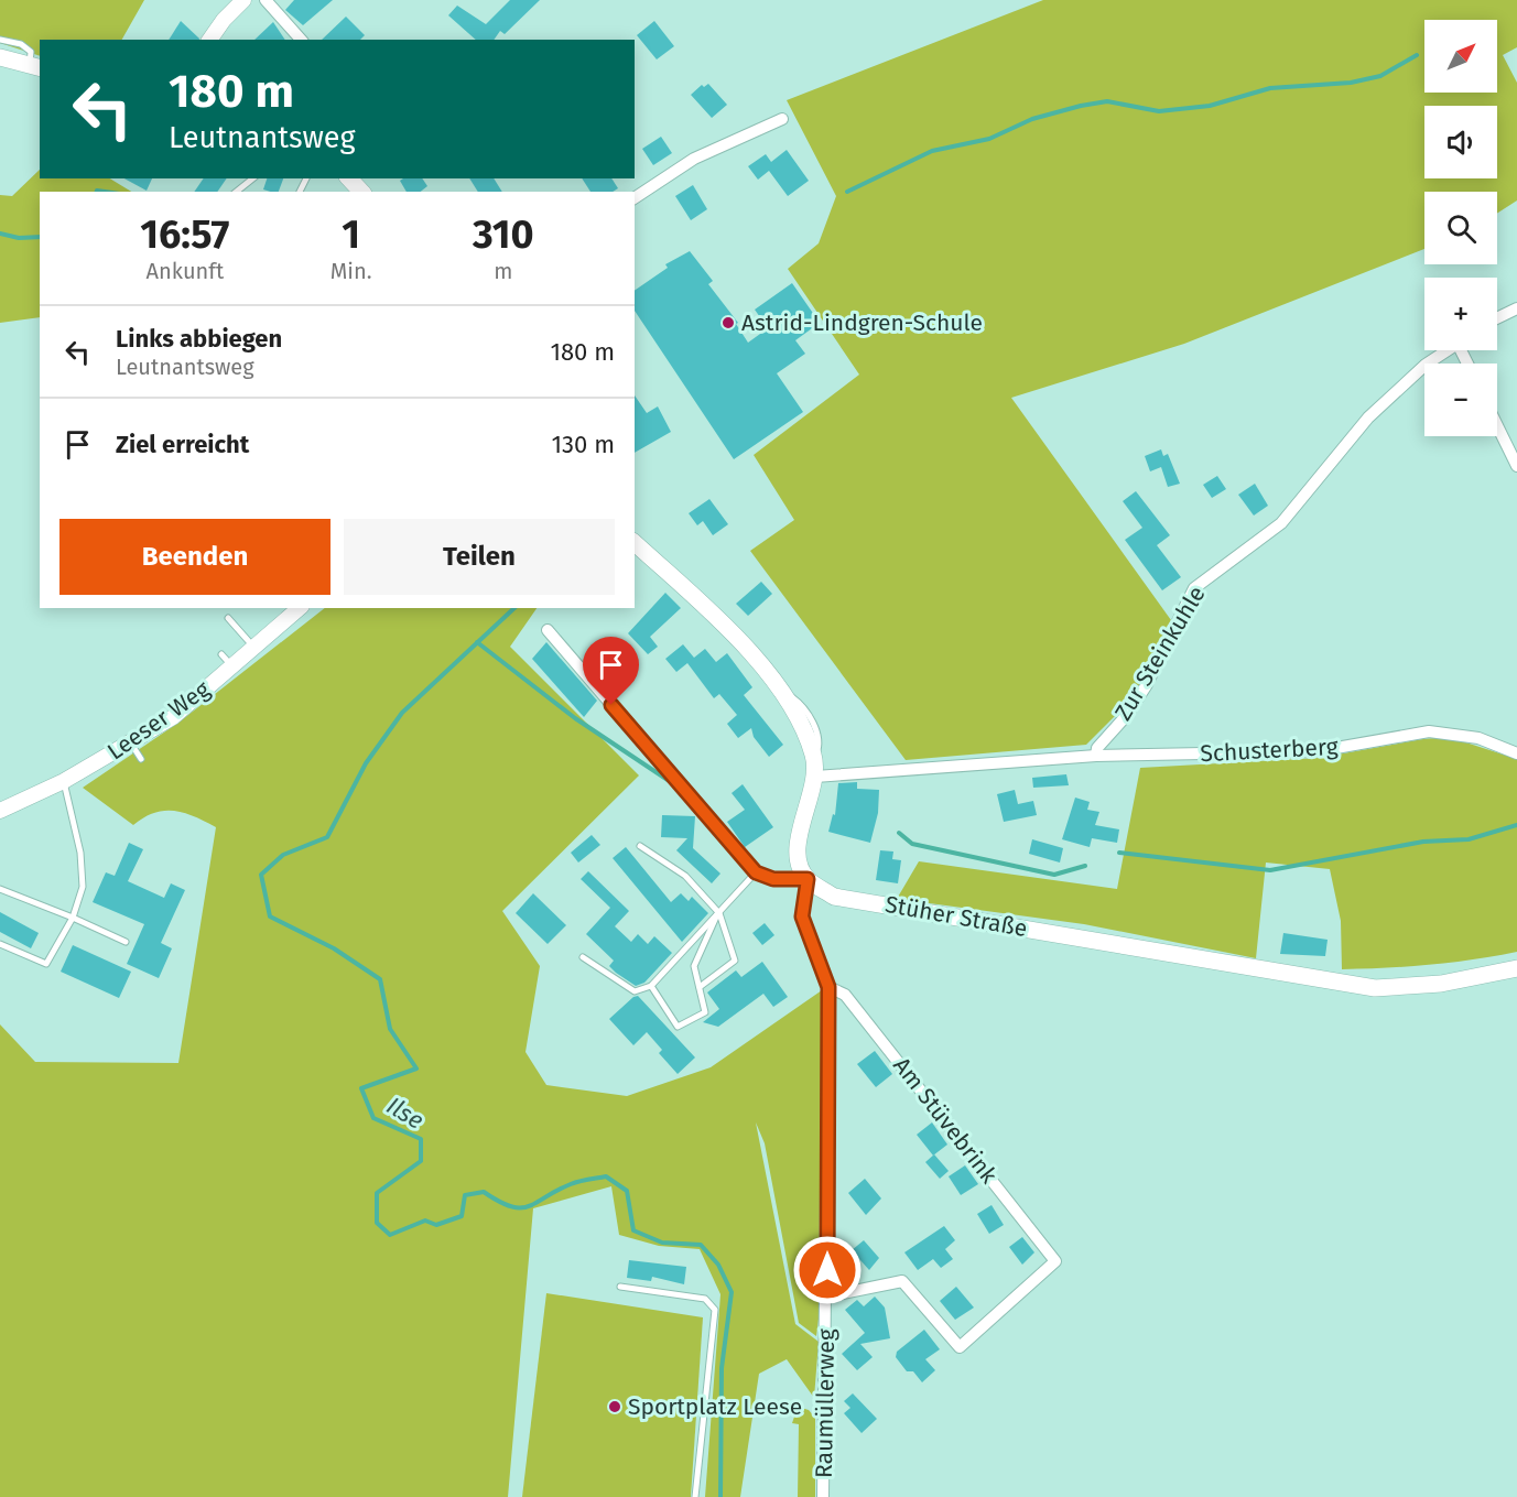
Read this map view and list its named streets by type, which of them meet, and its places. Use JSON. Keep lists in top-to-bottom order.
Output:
{
  "streets": {
    "main road": ["Stüher Straße"],
    "street": [
      "Zur Steinkuhle",
      "Leeser Weg",
      "Schusterberg",
      "Am Stüvebrink",
      "Raumüllerweg"
    ]
  },
  "crossings": [
    ["Zur Steinkuhle", "Schusterberg"],
    ["Stüher Straße", "Raumüllerweg"],
    ["Am Stüvebrink", "Raumüllerweg"]
  ],
  "water": ["Ilse"],
  "places": ["Astrid-Lindgren-Schule", "Sportplatz Leese"],
  "north": "top right",
  "page": {
    "map_buttons": ["+", "−"],
    "turn": ["180 m", "Leutnantsweg"],
    "eta": [
      "16:57",
      "Ankunft",
      "1",
      "Min.",
      "310",
      "m"
    ],
    "list": [
      {
        "name": "Links abbiegen",
        "note": "Leutnantsweg",
        "value": "180 m"
      },
      {
        "name": "Ziel erreicht",
        "value": "130 m"
      }
    ],
    "buttons": ["Beenden", "Teilen"]
  }
}
